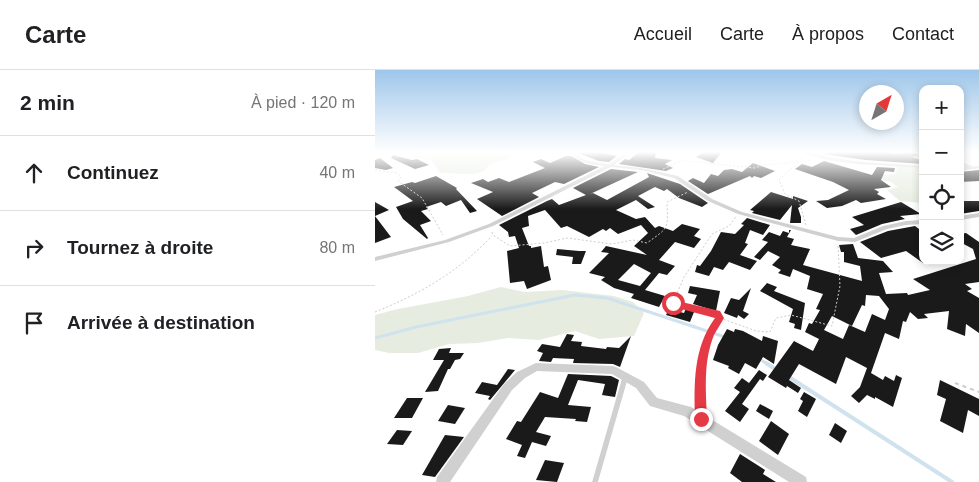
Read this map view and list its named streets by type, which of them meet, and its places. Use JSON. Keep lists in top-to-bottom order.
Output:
{
  "north": "top right",
  "page": {
    "header": "Carte",
    "nav": [
      "Accueil",
      "Carte",
      "À propos",
      "Contact"
    ],
    "heading": ["2 min", "À pied · 120 m"],
    "map_buttons": ["+", "−"],
    "list": [
      ["Continuez", "40 m"],
      ["Tournez à droite", "80 m"],
      "Arrivée à destination"
    ]
  }
}
